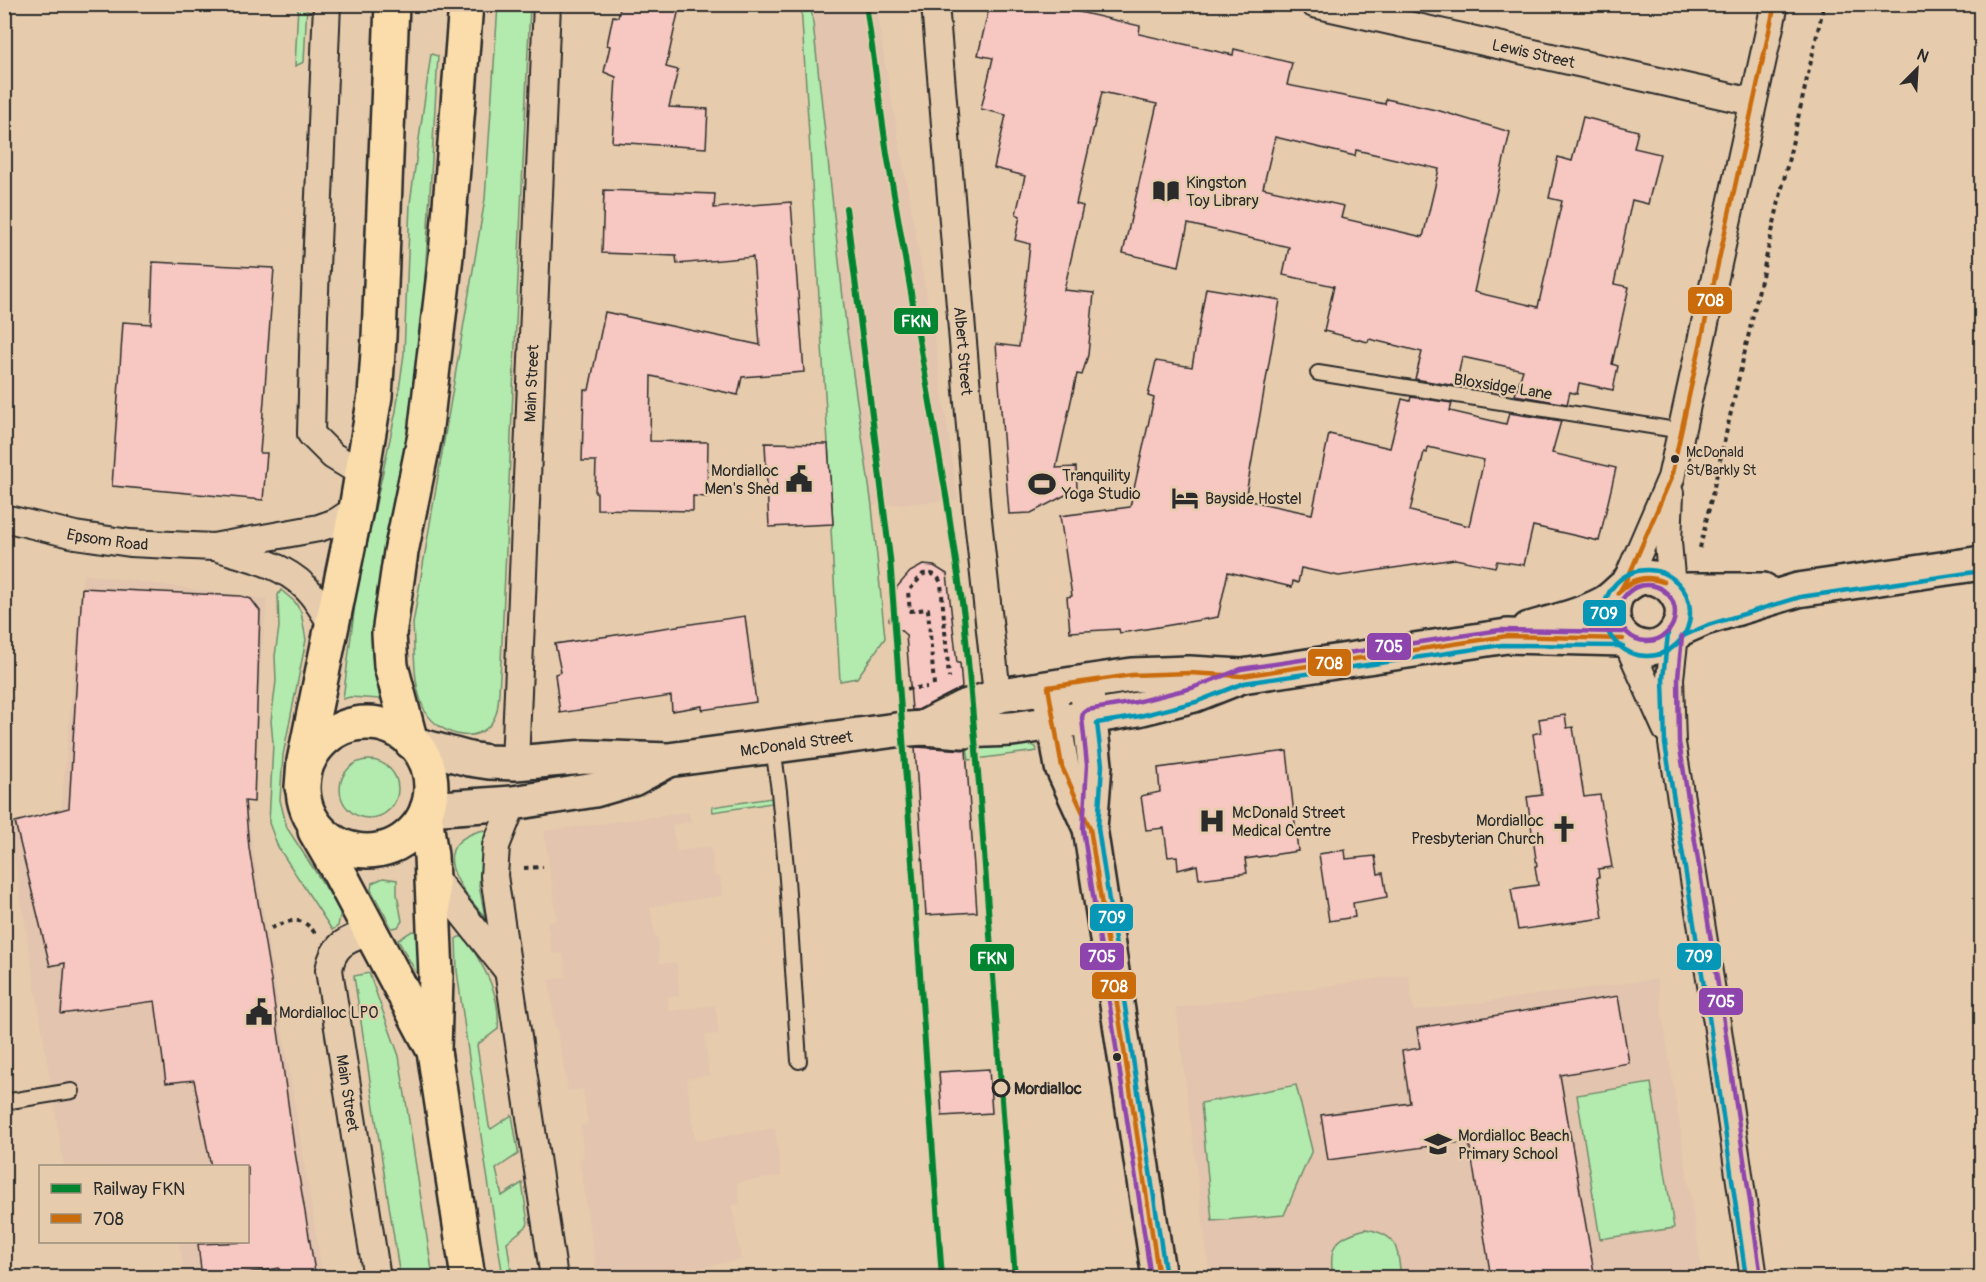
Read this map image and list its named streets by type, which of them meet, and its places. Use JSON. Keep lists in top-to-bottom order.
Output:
{
  "streets": {
    "street": [
      "Lewis Street",
      "Albert Street",
      "Main Street",
      "Epsom Road",
      "McDonald Street"
    ],
    "lane": ["Bloxsidge Lane"]
  },
  "crossings": [
    ["Albert Street", "McDonald Street"],
    ["Main Street", "McDonald Street"]
  ],
  "places": {
    "library": ["Kingston Toy Library"],
    "other": ["McDonald St/Barkly St", "Mordialloc"],
    "public building": ["Mordialloc Men's Shed", "Mordialloc LPO"],
    "sports": ["Tranquility Yoga Studio"],
    "hotel": ["Bayside Hostel"],
    "hospital": ["McDonald Street Medical Centre"],
    "church": ["Mordialloc Presbyterian Church"],
    "school or university": ["Mordialloc Beach Primary School"]
  },
  "lines": [
    "rail line FKN",
    "transit line 708",
    "transit line 709",
    "transit line 705"
  ],
  "legend": ["Railway FKN", "708"],
  "north": "top right"
}
